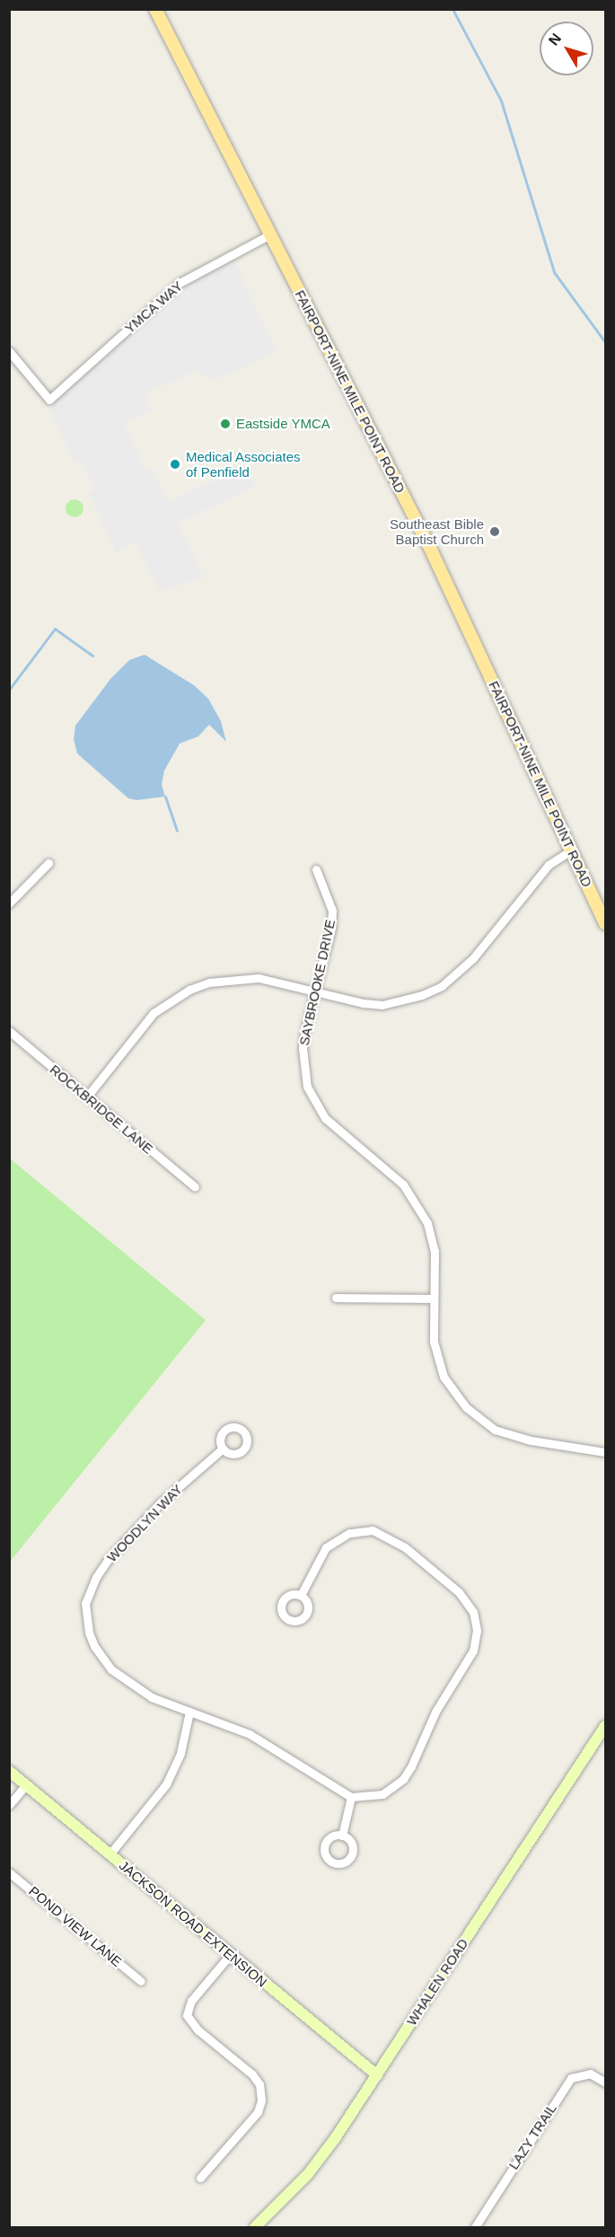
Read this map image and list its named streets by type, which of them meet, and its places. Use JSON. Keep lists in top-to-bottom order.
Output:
{
  "streets": {
    "main road": ["FAIRPORT-NINE MILE POINT ROAD"],
    "street": [
      "YMCA WAY",
      "SAYBROOKE DRIVE",
      "ROCKBRIDGE LANE",
      "WOODLYN WAY",
      "JACKSON ROAD EXTENSION",
      "POND VIEW LANE",
      "WHALEN ROAD",
      "LAZY TRAIL"
    ]
  },
  "crossings": [
    ["YMCA WAY", "FAIRPORT-NINE MILE POINT ROAD"],
    ["JACKSON ROAD EXTENSION", "WHALEN ROAD"]
  ],
  "places": ["Eastside YMCA", "Medical Associates of Penfield", "Southeast Bible Baptist Church"],
  "north": "top left"
}
